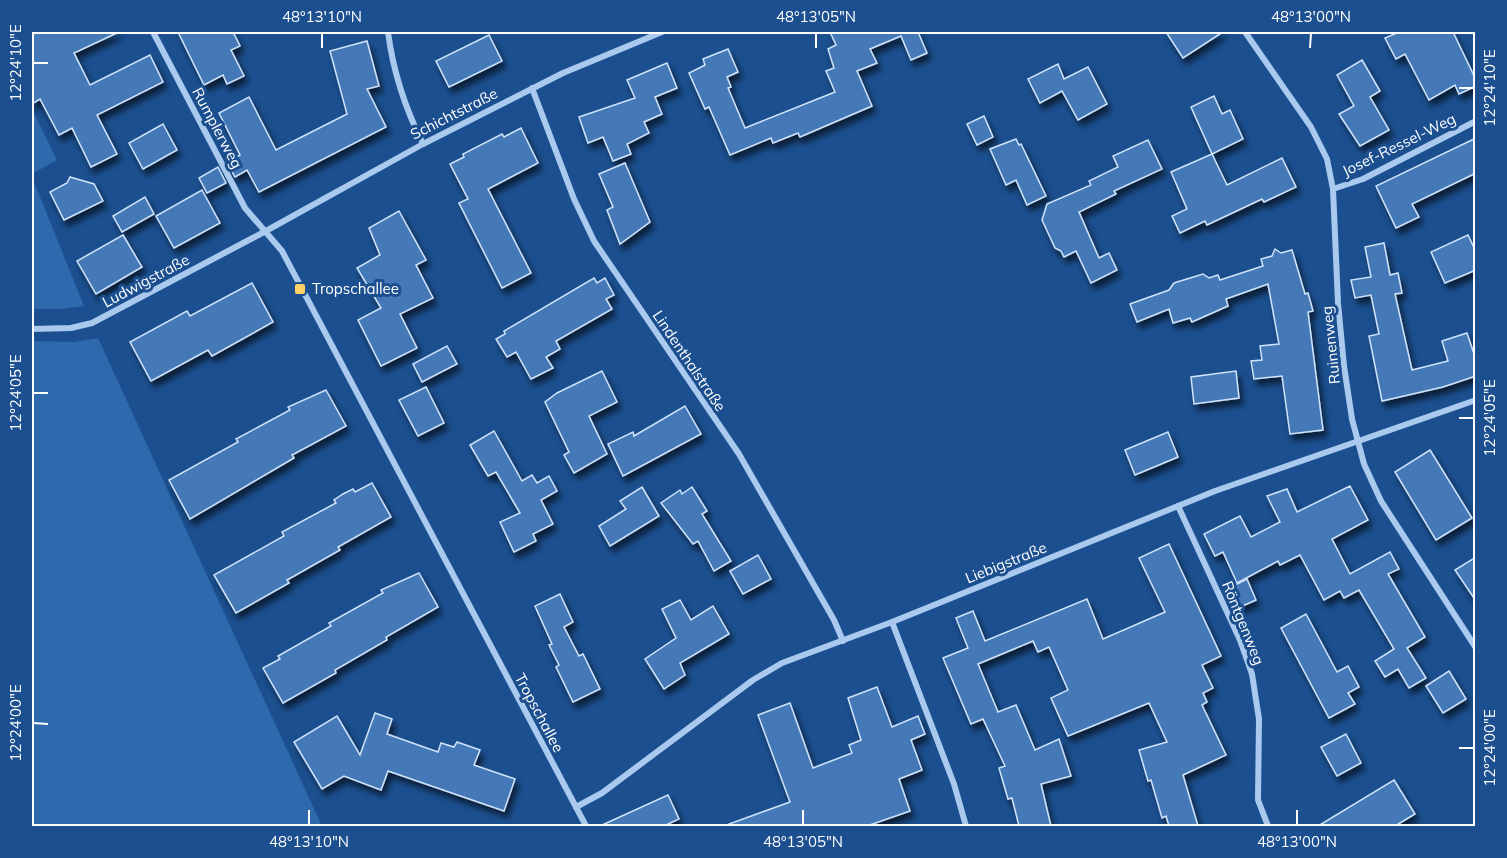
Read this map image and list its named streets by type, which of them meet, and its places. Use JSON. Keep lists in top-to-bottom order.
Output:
{
  "streets": {
    "street": [
      "Schichtstraße",
      "Rumplerweg",
      "Josef-Ressel-Weg",
      "Ludwigstraße",
      "Ruinenweg",
      "Lindenthalstraße",
      "Liebigstraße",
      "Röntgenweg",
      "Tropschallee"
    ]
  },
  "crossings": [
    ["Schichtstraße", "Rumplerweg"],
    ["Schichtstraße", "Ludwigstraße"],
    ["Schichtstraße", "Lindenthalstraße"],
    ["Schichtstraße", "Tropschallee"],
    ["Rumplerweg", "Ludwigstraße"],
    ["Rumplerweg", "Tropschallee"],
    ["Josef-Ressel-Weg", "Ruinenweg"],
    ["Ludwigstraße", "Tropschallee"],
    ["Ruinenweg", "Liebigstraße"],
    ["Lindenthalstraße", "Liebigstraße"],
    ["Liebigstraße", "Röntgenweg"],
    ["Liebigstraße", "Tropschallee"]
  ],
  "places": {
    "transit": ["Tropschallee"]
  },
  "coordinates": [
    "48°13'10\"N",
    "48°13'05\"N",
    "48°13'00\"N",
    "12°24'10\"E",
    "12°24'05\"E",
    "12°24'00\"E"
  ]
}
